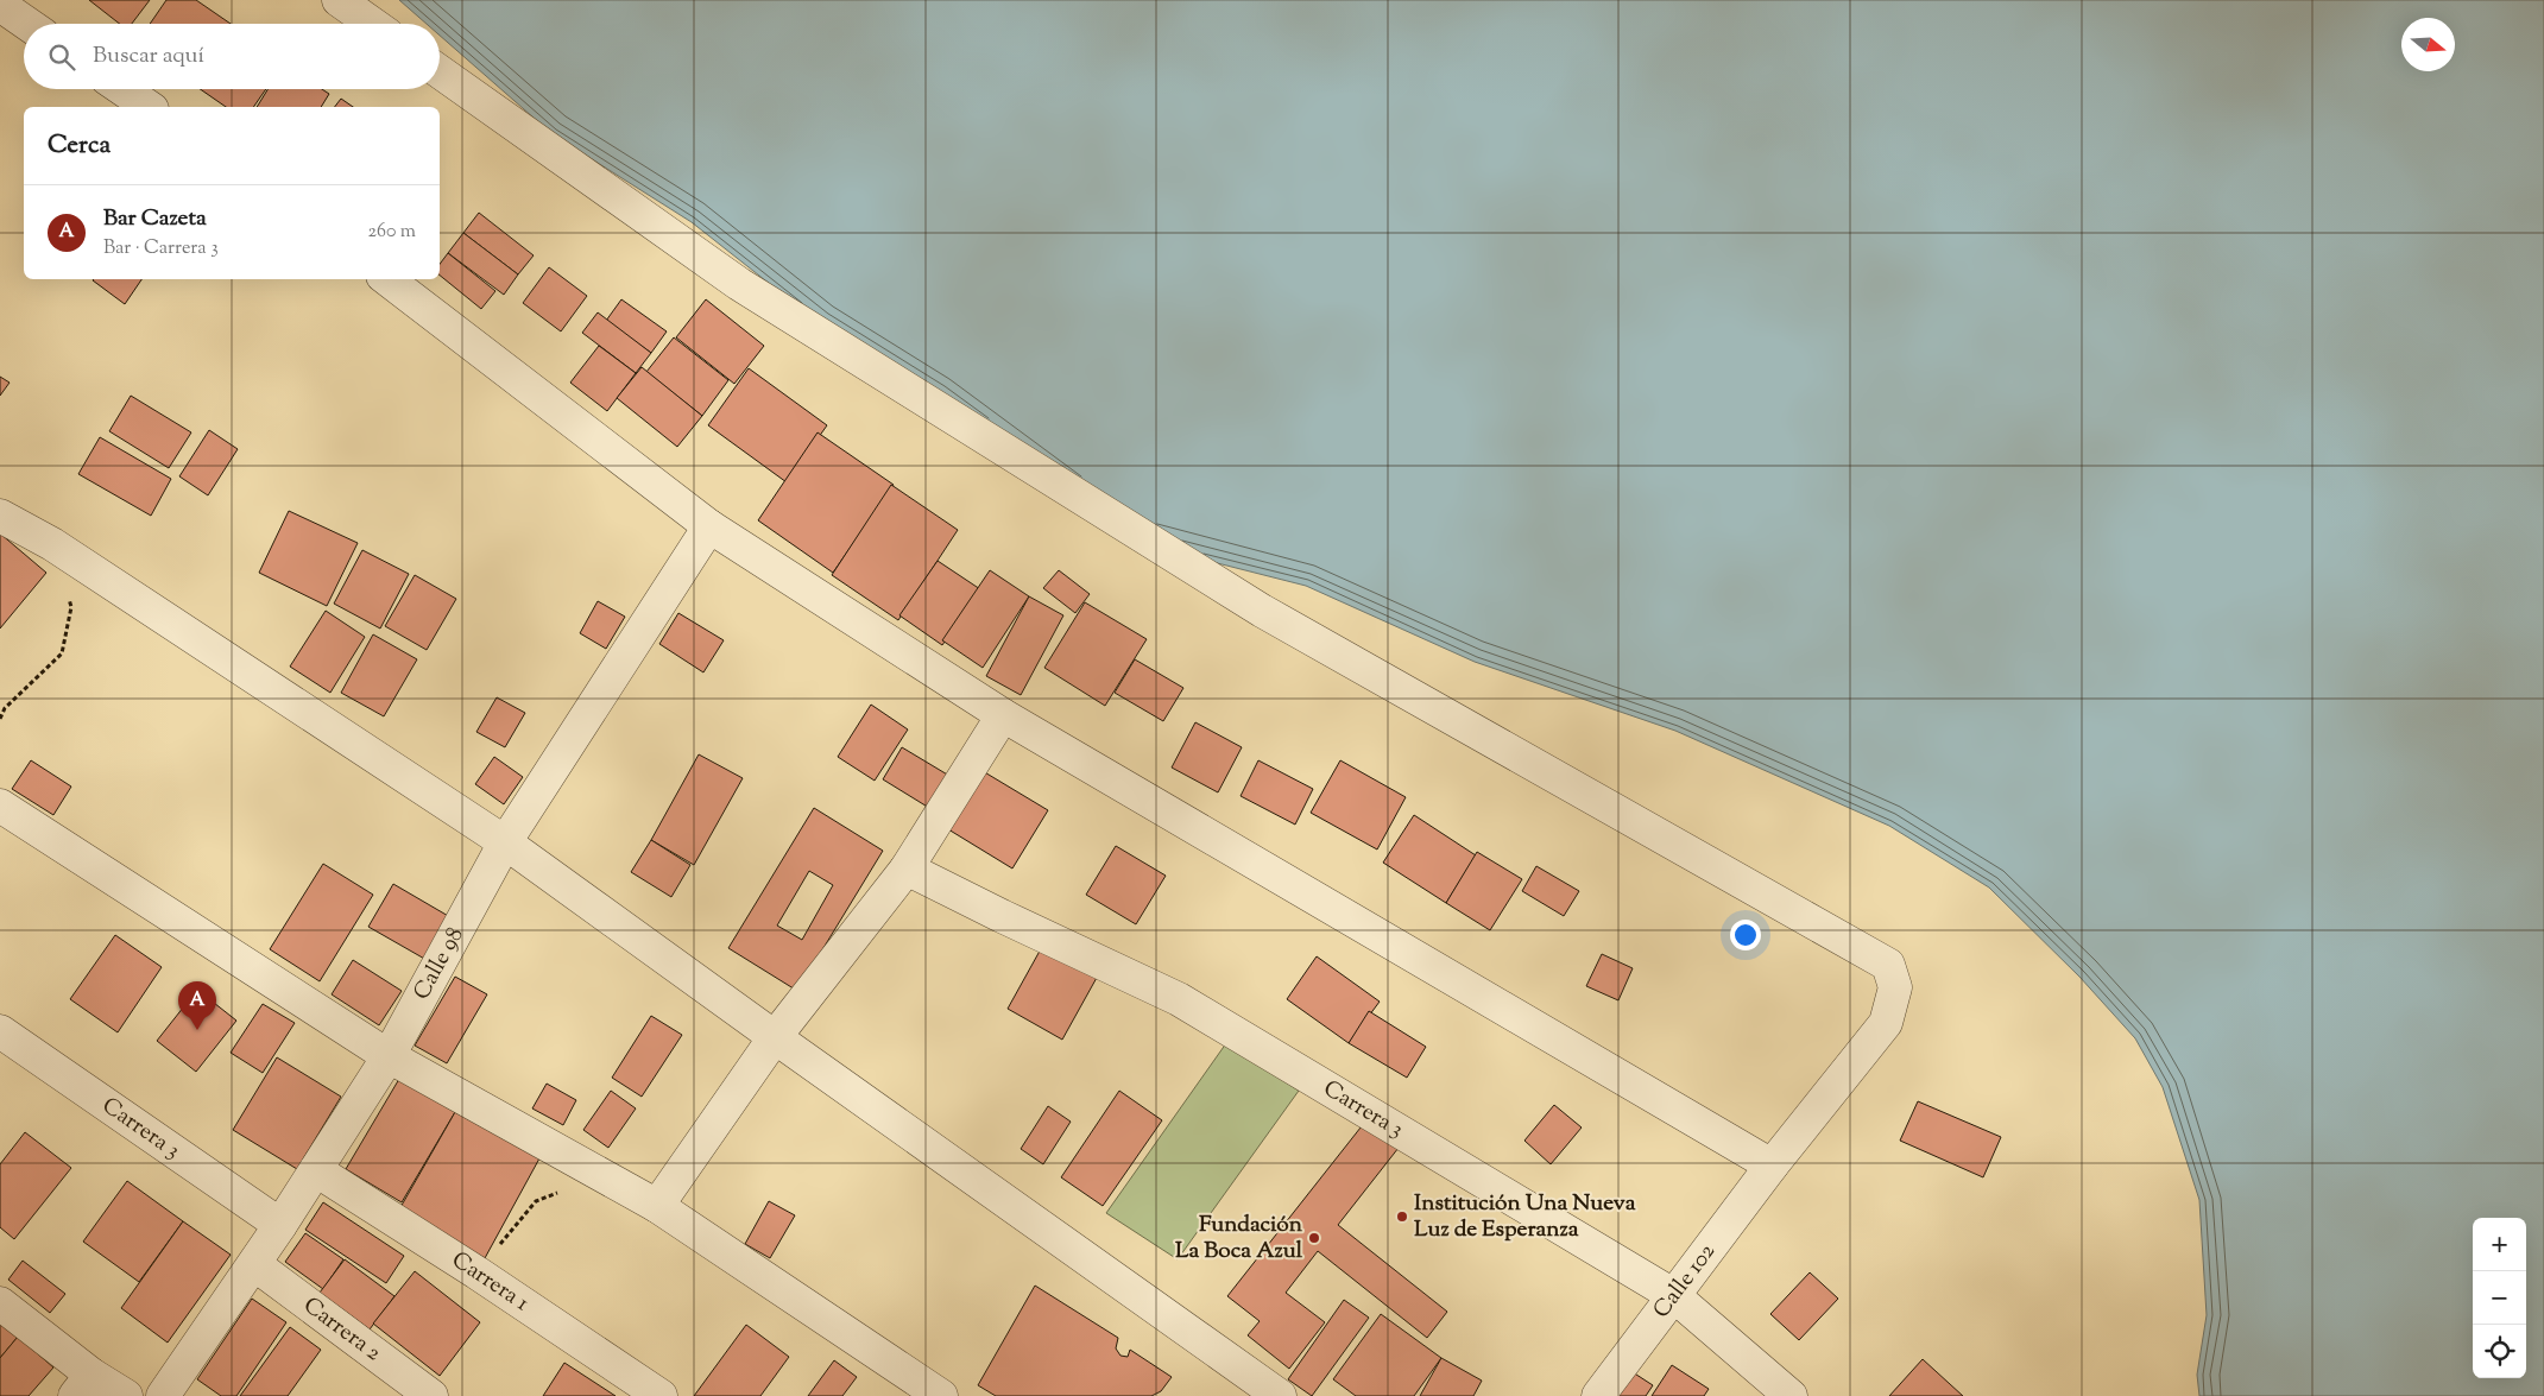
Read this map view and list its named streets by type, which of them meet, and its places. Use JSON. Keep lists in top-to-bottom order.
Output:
{
  "streets": {
    "street": [
      "Calle 98",
      "Carrera 3",
      "Calle 102",
      "Carrera 1",
      "Carrera 2"
    ]
  },
  "crossings": [
    ["Calle 98", "Carrera 3"],
    ["Calle 98", "Carrera 1"],
    ["Calle 98", "Carrera 2"],
    ["Carrera 3", "Calle 102"]
  ],
  "places": ["Institución Una Nueva Luz de Esperanza", "Fundación La Boca Azul"],
  "north": "right",
  "page": {
    "search": "Buscar aquí",
    "heading": "Cerca",
    "list": [
      {
        "mark": "A",
        "name": "Bar Cazeta",
        "note": "Bar · Carrera 3",
        "value": "260 m"
      }
    ],
    "pins": "A",
    "map_buttons": ["+", "−"]
  }
}
